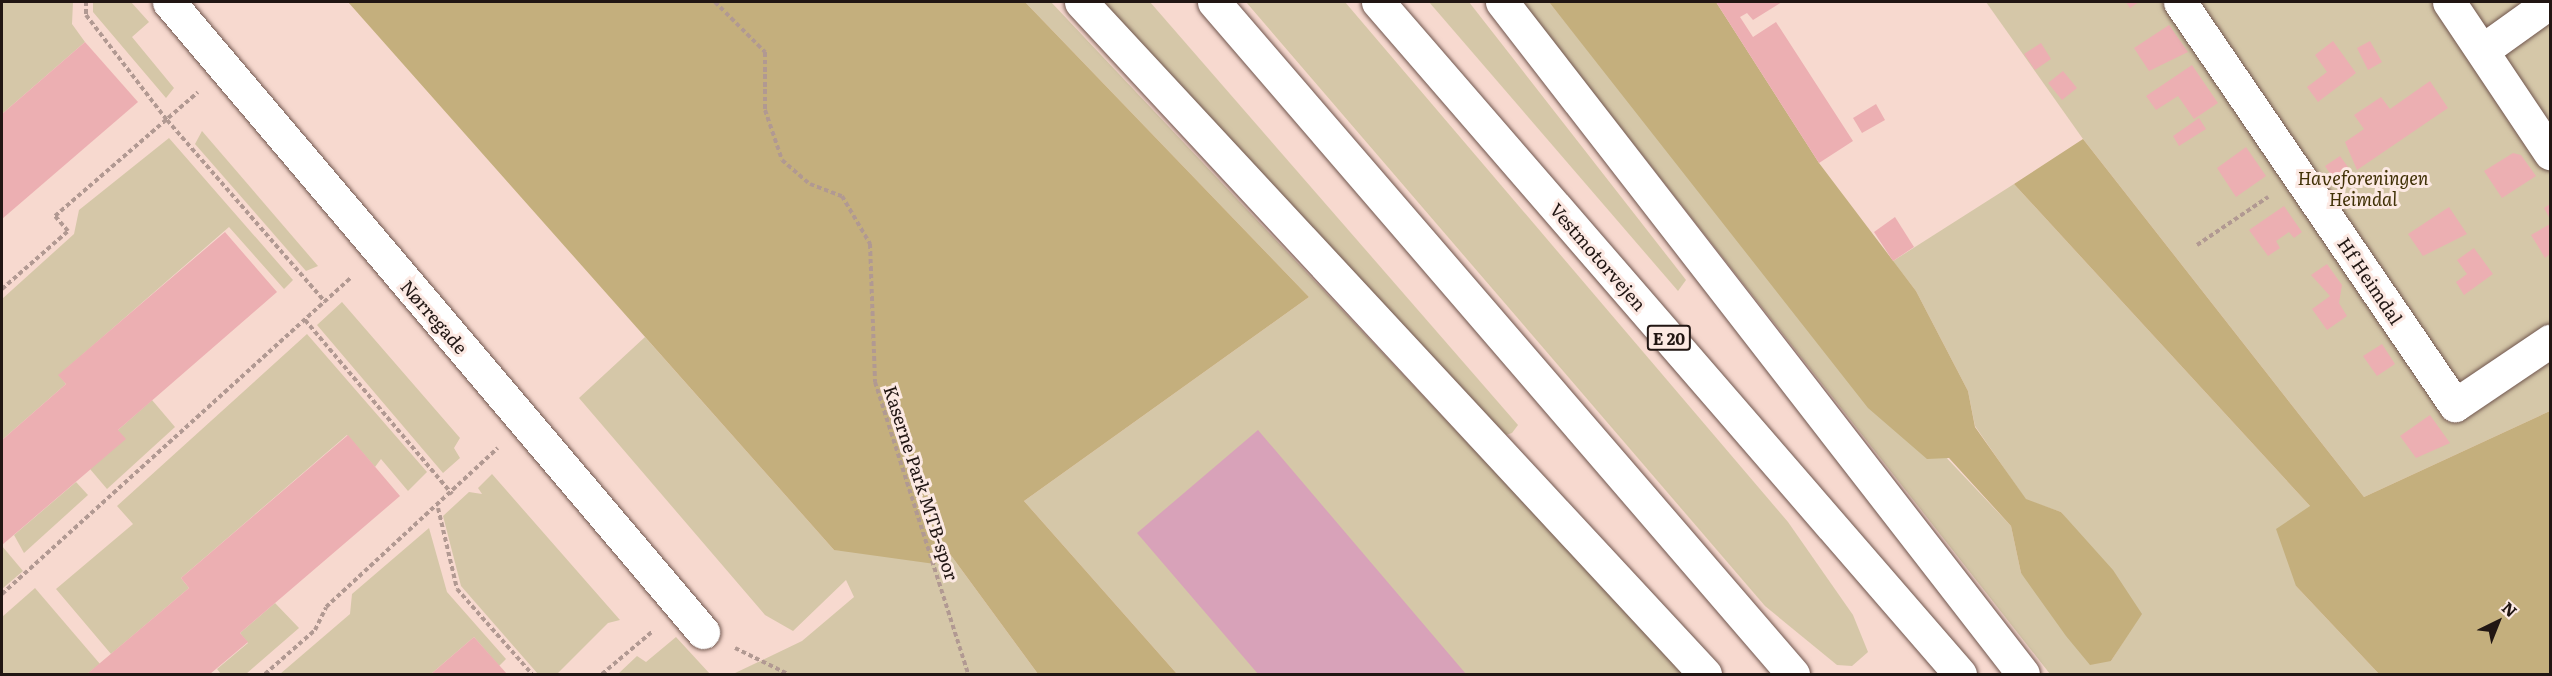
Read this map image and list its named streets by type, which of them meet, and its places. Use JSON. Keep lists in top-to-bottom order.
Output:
{
  "streets": {
    "main road": [
      "Vestmotorvejen",
      "Hf Heimdal",
      "Nørregade",
      "E 20"
    ],
    "path": ["Kaserne Park MTB-spor"]
  },
  "parks": ["Haveforeningen Heimdal"],
  "north": "top right"
}
